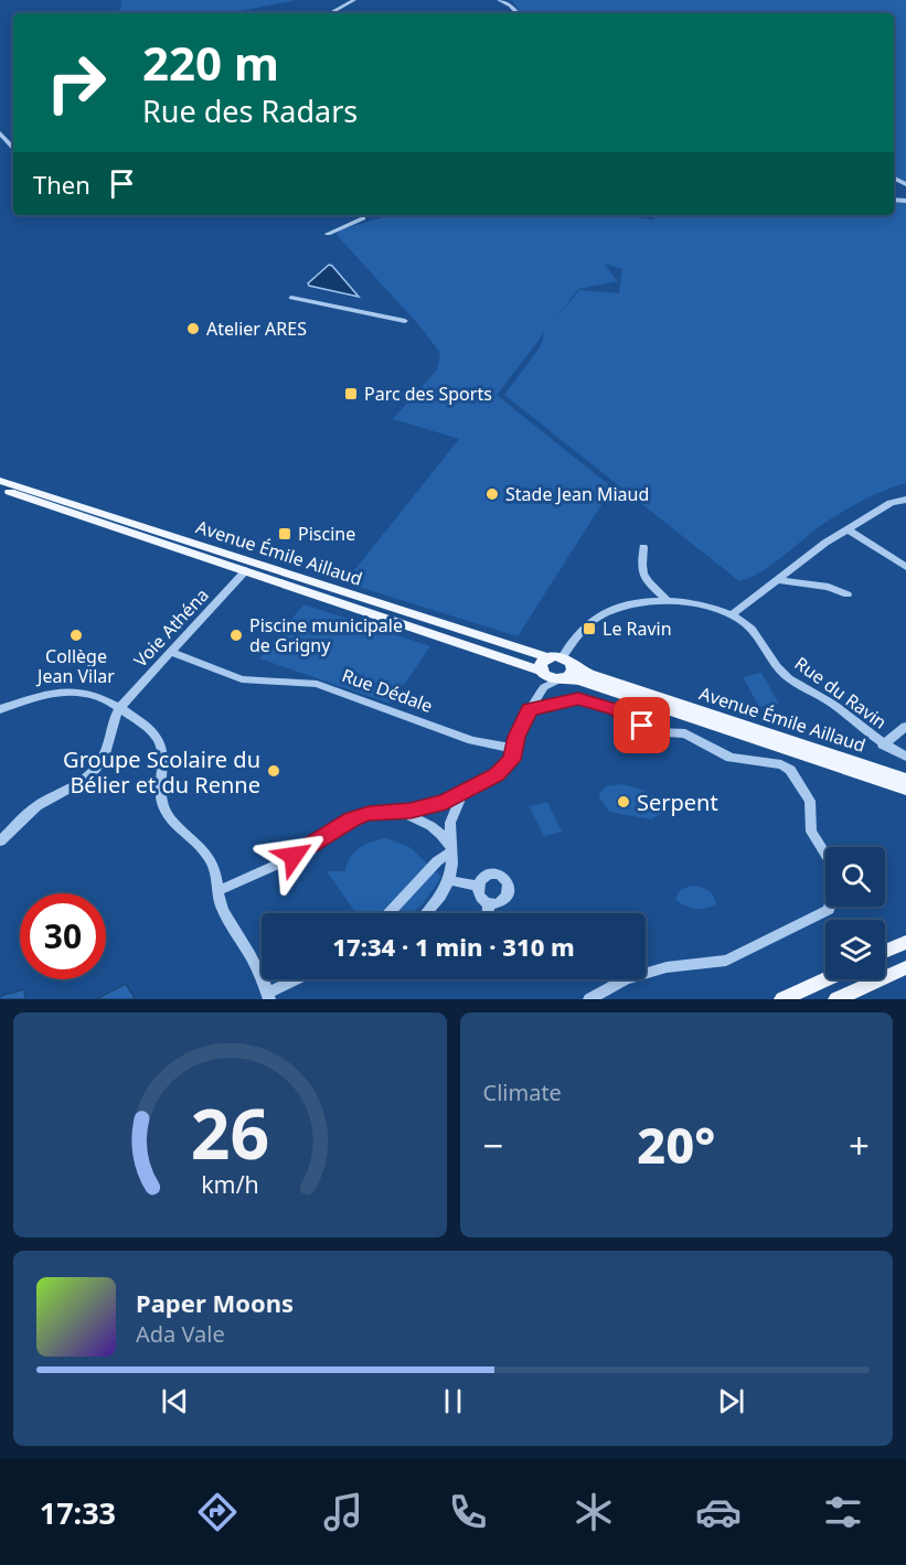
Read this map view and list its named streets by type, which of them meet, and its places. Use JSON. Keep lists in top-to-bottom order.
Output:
{
  "streets": {
    "main road": ["Avenue Émile Aillaud"],
    "street": ["Voie Athéna", "Rue Dédale", "Rue du Ravin"]
  },
  "crossings": [
    ["Avenue Émile Aillaud", "Voie Athéna"],
    ["Avenue Émile Aillaud", "Rue du Ravin"],
    ["Voie Athéna", "Rue Dédale"]
  ],
  "places": {
    "other": [
      "Atelier ARES",
      "Stade Jean Miaud",
      "Collège Jean Vilar",
      "Piscine municipale de Grigny",
      "Groupe Scolaire du Bélier et du Renne",
      "Serpent"
    ],
    "transit": ["Parc des Sports", "Piscine", "Le Ravin"]
  },
  "page": {
    "turn": ["220 m", "Rue des Radars"],
    "then": "Then",
    "limit": "30",
    "trip": "17:34 · 1 min · 310 m",
    "tile": "Climate",
    "heat": ["−", "20°", "+"],
    "song": ["Paper Moons", "Ada Vale"],
    "tabs": "17:33",
    "gauge": ["26", "km/h"]
  }
}
